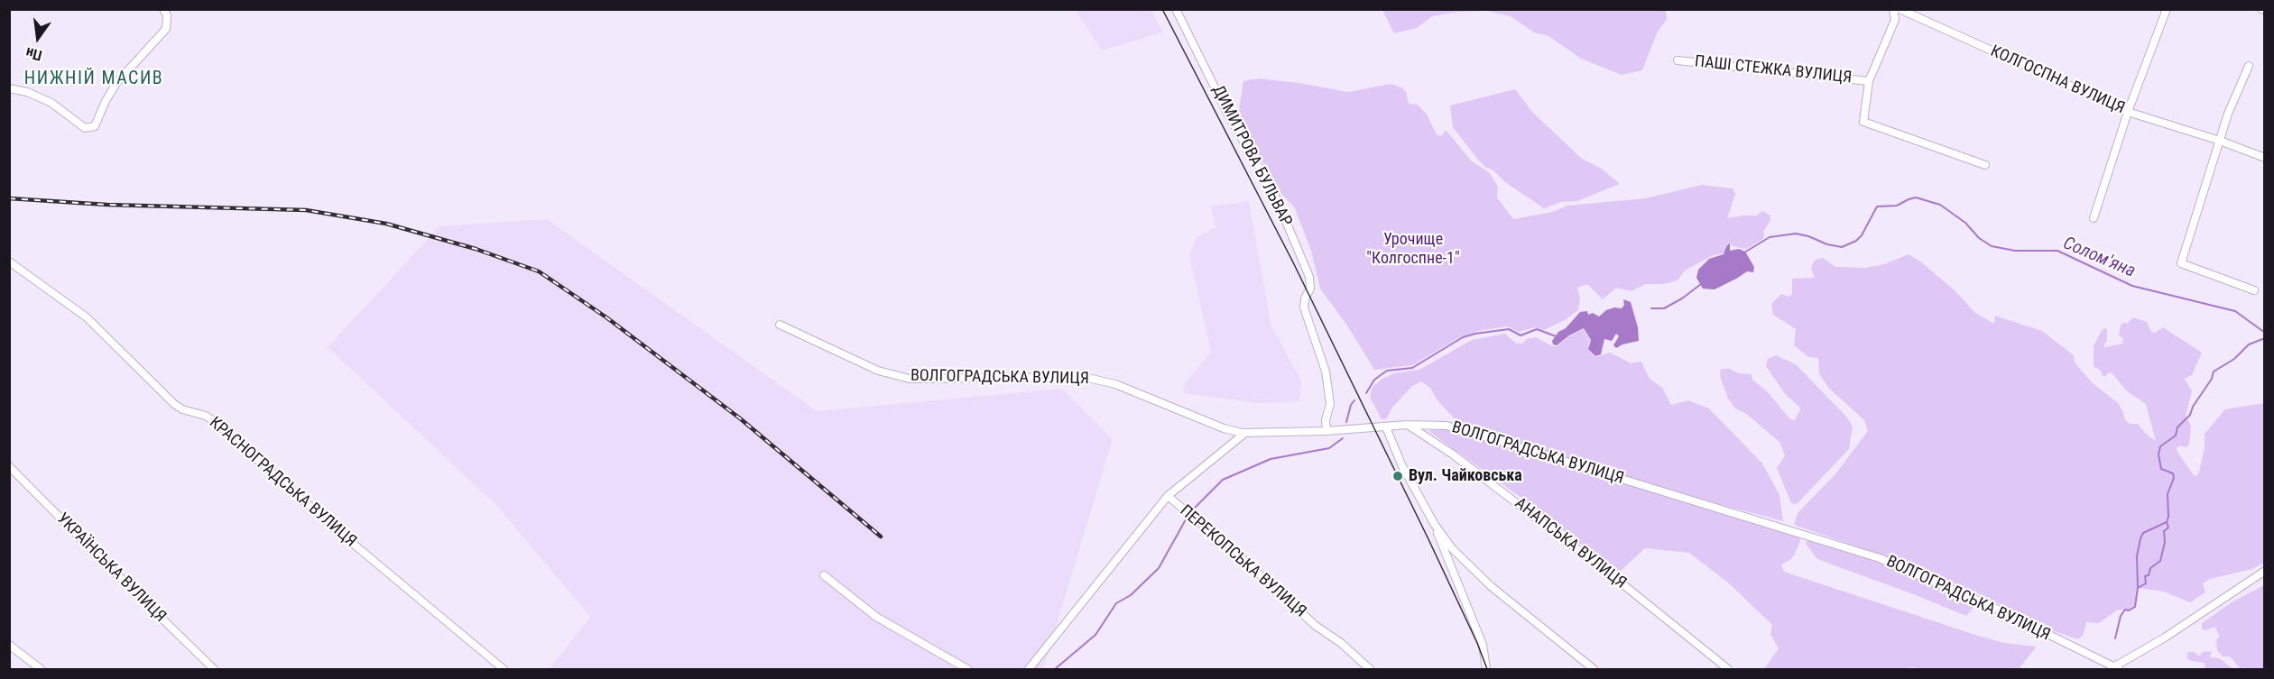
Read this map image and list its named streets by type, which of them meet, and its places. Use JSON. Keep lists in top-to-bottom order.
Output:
{
  "streets": {
    "street": [
      "ПАШІ СТЕЖКА ВУЛИЦЯ",
      "КОЛГОСПНА ВУЛИЦЯ",
      "ДИМИТРОВА БУЛЬВАР",
      "ВОЛГОГРАДСЬКА ВУЛИЦЯ",
      "КРАСНОГРАДСЬКА ВУЛИЦЯ",
      "АНАПСЬКА ВУЛИЦЯ",
      "ПЕРЕКОПСЬКА ВУЛИЦЯ",
      "УКРАЇНСЬКА ВУЛИЦЯ"
    ]
  },
  "crossings": [
    ["ДИМИТРОВА БУЛЬВАР", "ВОЛГОГРАДСЬКА ВУЛИЦЯ"],
    ["ВОЛГОГРАДСЬКА ВУЛИЦЯ", "АНАПСЬКА ВУЛИЦЯ"],
    ["ВОЛГОГРАДСЬКА ВУЛИЦЯ", "ПЕРЕКОПСЬКА ВУЛИЦЯ"]
  ],
  "districts": ["НИЖНІЙ МАСИВ"],
  "water": ["Солом'яна"],
  "parks": ["Урочище \"Колгоспне-1\""],
  "places": ["Вул. Чайковська"],
  "north": "bottom"
}
